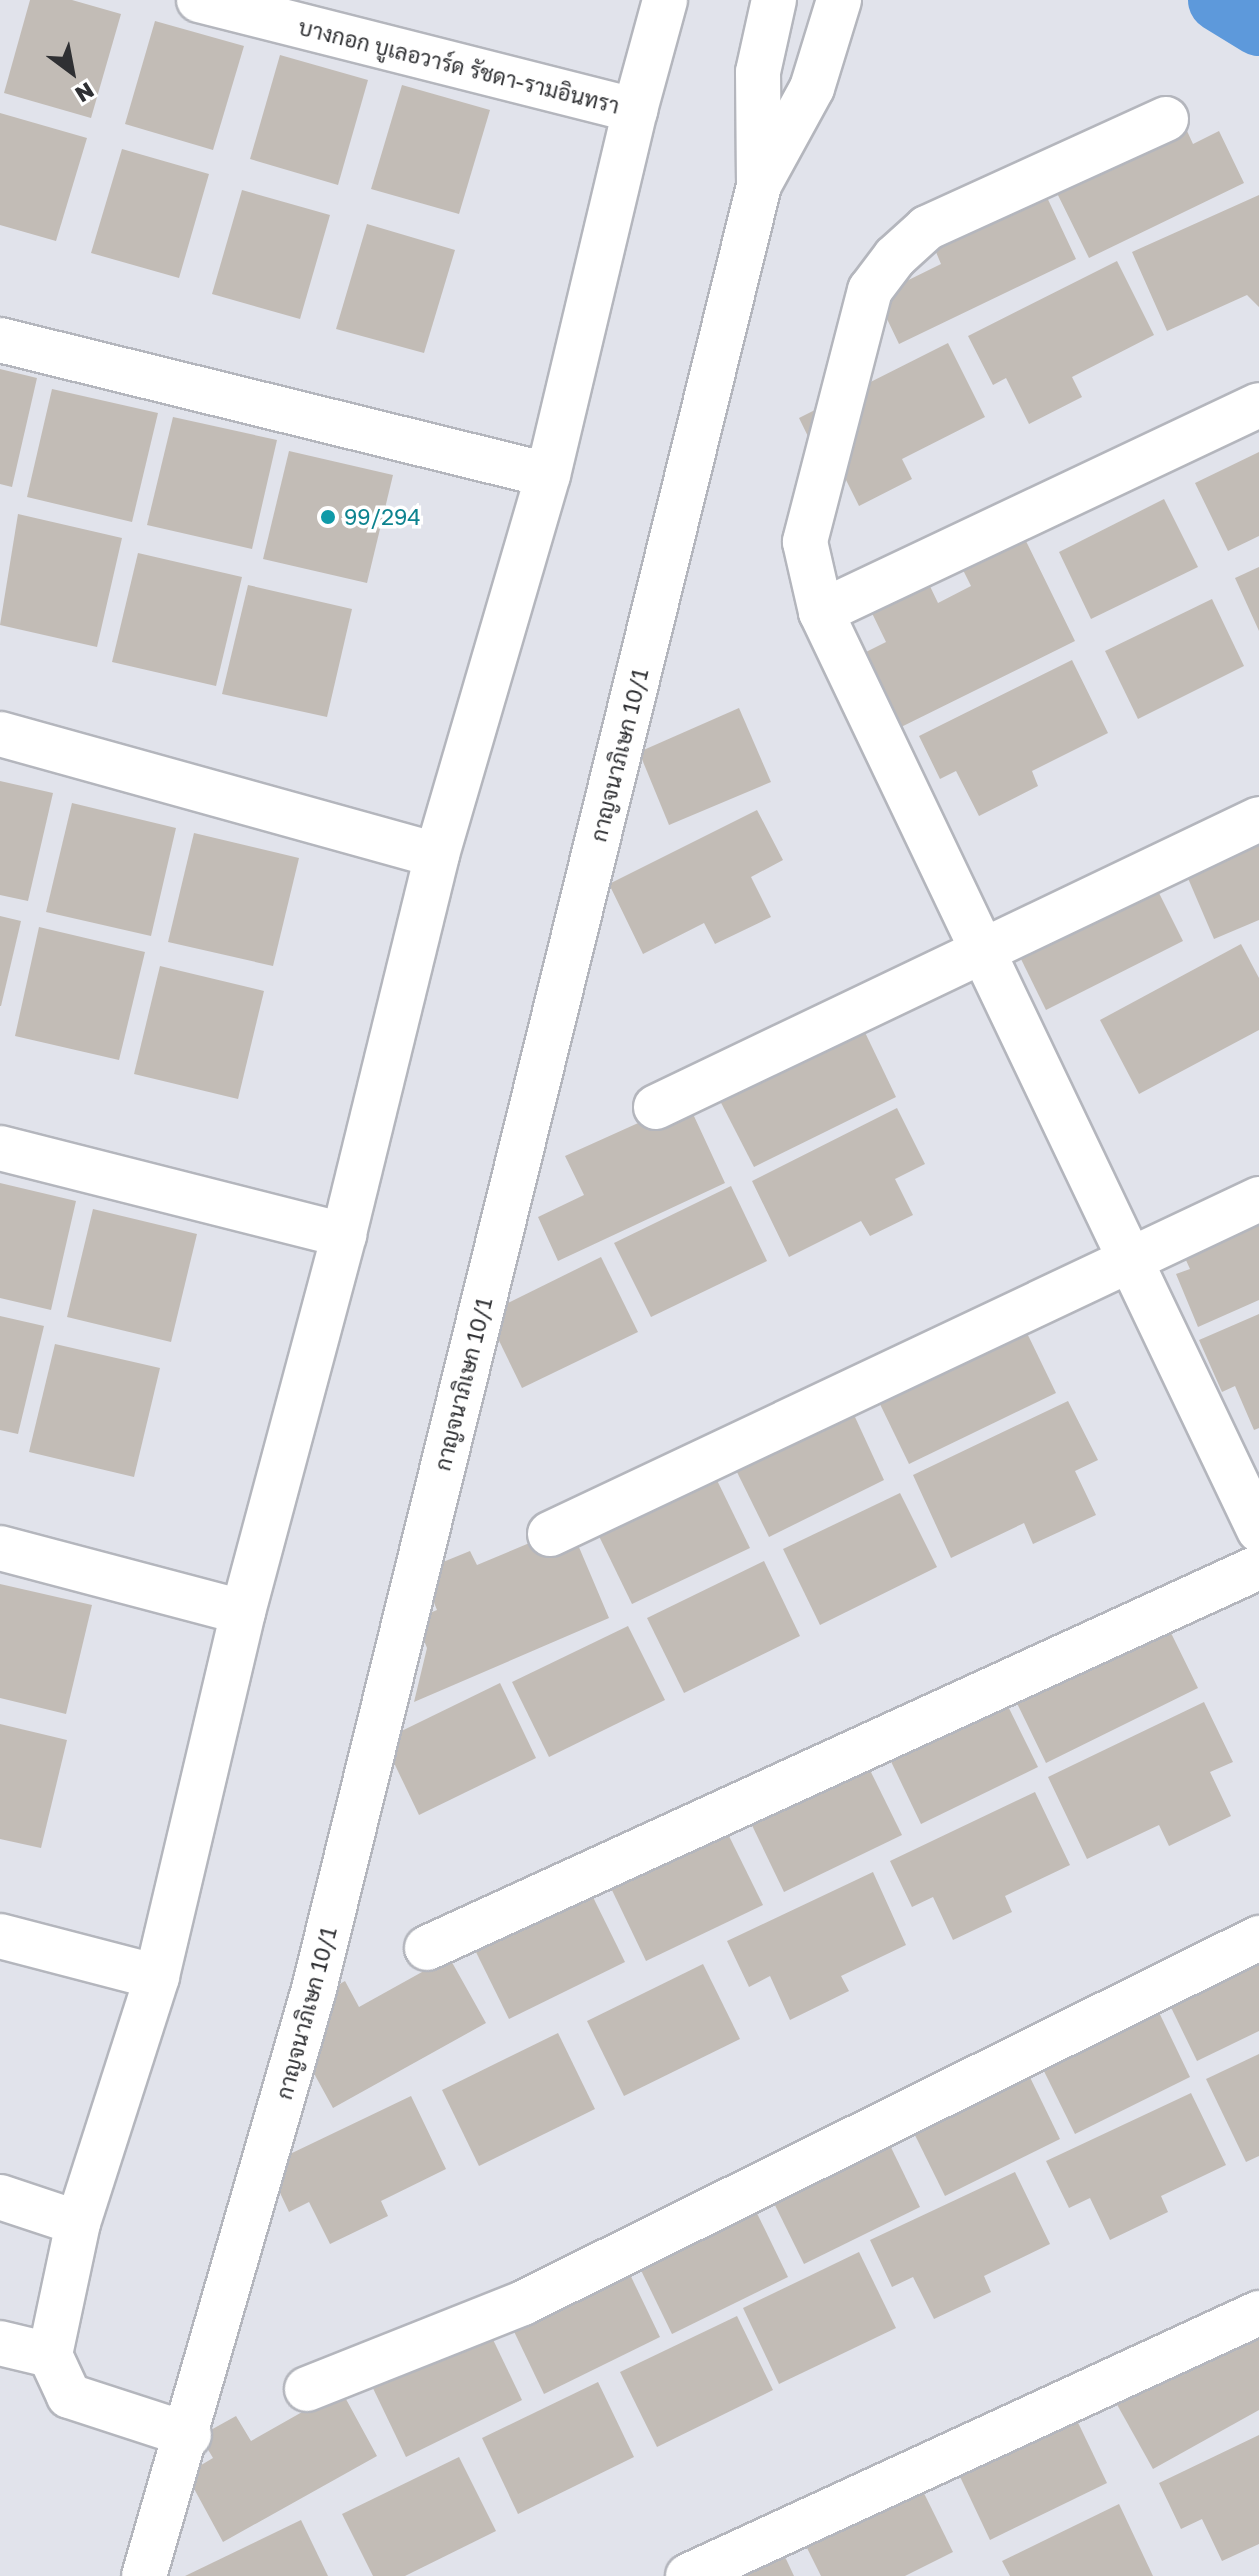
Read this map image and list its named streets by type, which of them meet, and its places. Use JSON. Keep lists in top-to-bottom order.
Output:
{
  "streets": {
    "street": ["บางกอก บูเลอวาร์ด รัชดา-รามอินทรา", "กาญจนาภิเษก 10/1"]
  },
  "places": ["99/294"],
  "north": "bottom right"
}
